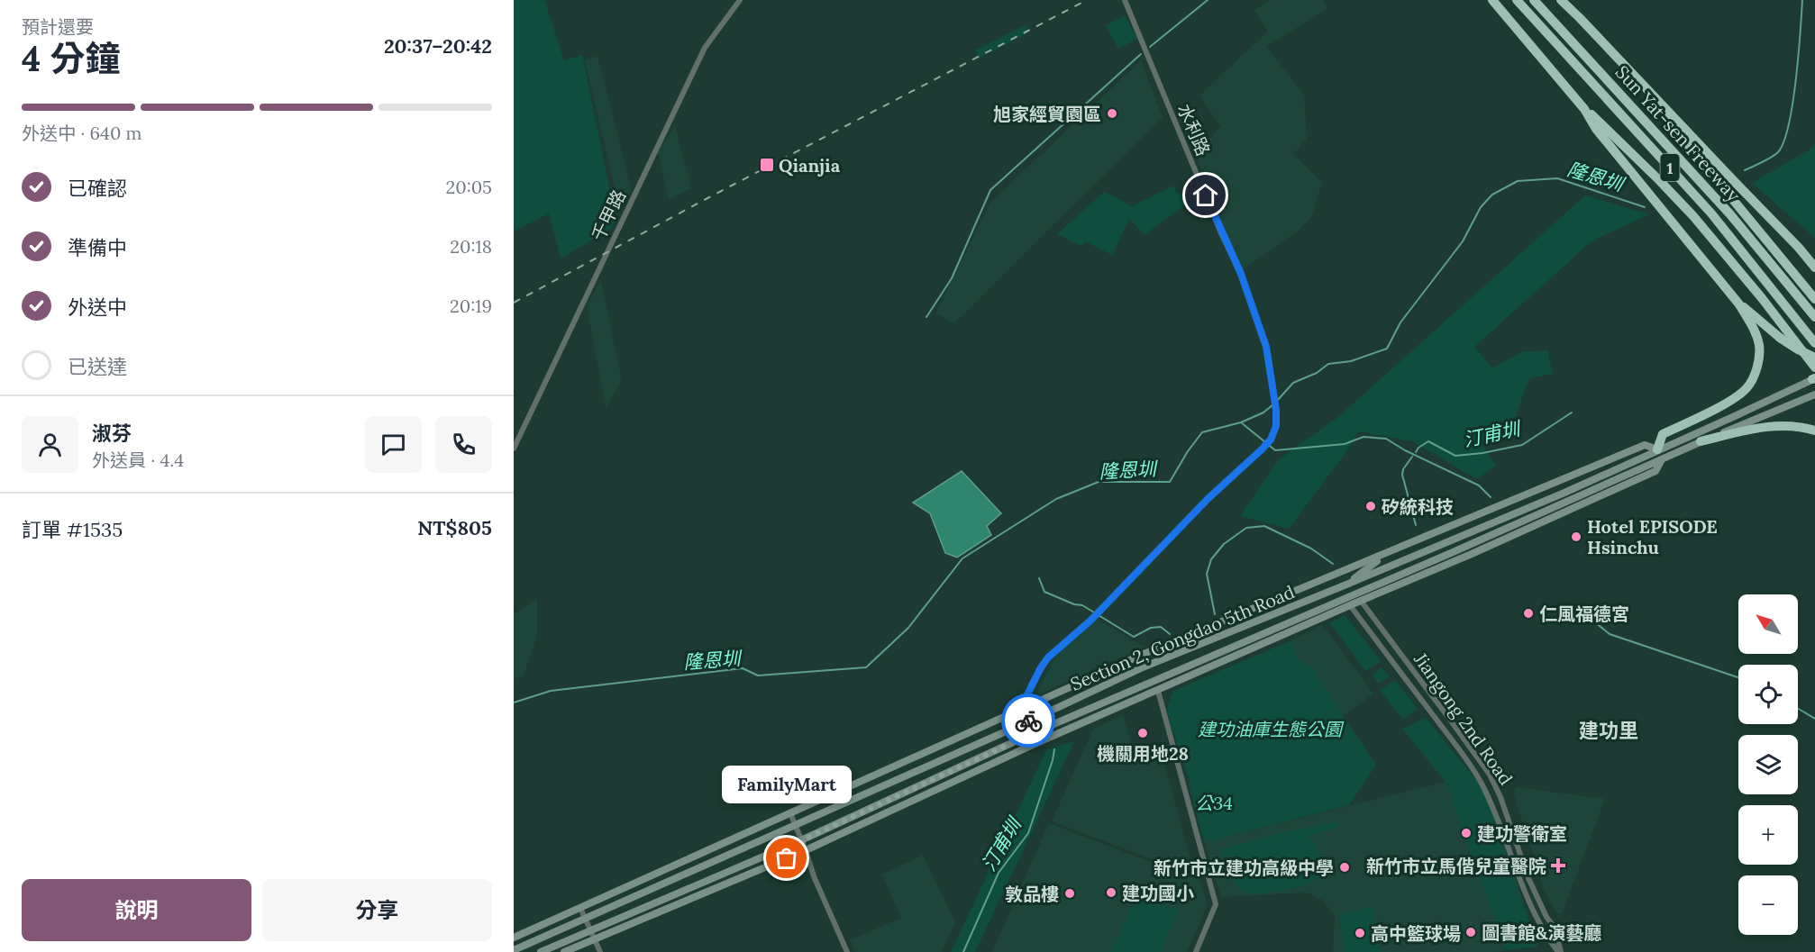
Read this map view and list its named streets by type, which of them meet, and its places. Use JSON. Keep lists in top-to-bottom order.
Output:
{
  "streets": {
    "highway": ["Sun Yat-sen Freeway", "1"],
    "street": [
      "水利路",
      "千甲路",
      "Section 2, Gongdao 5th Road",
      "Jiangong 2nd Road"
    ]
  },
  "crossings": [
    ["水利路", "Section 2, Gongdao 5th Road"],
    ["Section 2, Gongdao 5th Road", "Jiangong 2nd Road"]
  ],
  "districts": ["建功里"],
  "water": ["隆恩圳", "汀甫圳"],
  "parks": ["建功油庫生態公園", "公34"],
  "places": {
    "other": [
      "旭家經貿園區",
      "矽統科技",
      "Hotel EPISODE Hsinchu",
      "仁風福德宮",
      "機關用地28",
      "建功警衛室",
      "FamilyMart",
      "新竹市立建功高級中學",
      "建功國小",
      "敦品樓",
      "圖書館&演藝廳",
      "高中籃球場"
    ],
    "transit": ["Qianjia"],
    "health": ["新竹市立馬偕兒童醫院"]
  },
  "north": "top left",
  "page": {
    "heading": ["4 分鐘", "預計還要", "20:37–20:42"],
    "panel": [
      "淑芬",
      "外送員 · 4.4",
      "訂單 #1535",
      "NT$805"
    ],
    "bar": "外送中 · 640 m",
    "list": [
      ["已確認", "20:05"],
      ["準備中", "20:18"],
      ["外送中", "20:19"],
      "已送達"
    ],
    "map_buttons": ["+", "−"],
    "bubble": "FamilyMart",
    "buttons": ["說明", "分享"]
  }
}
